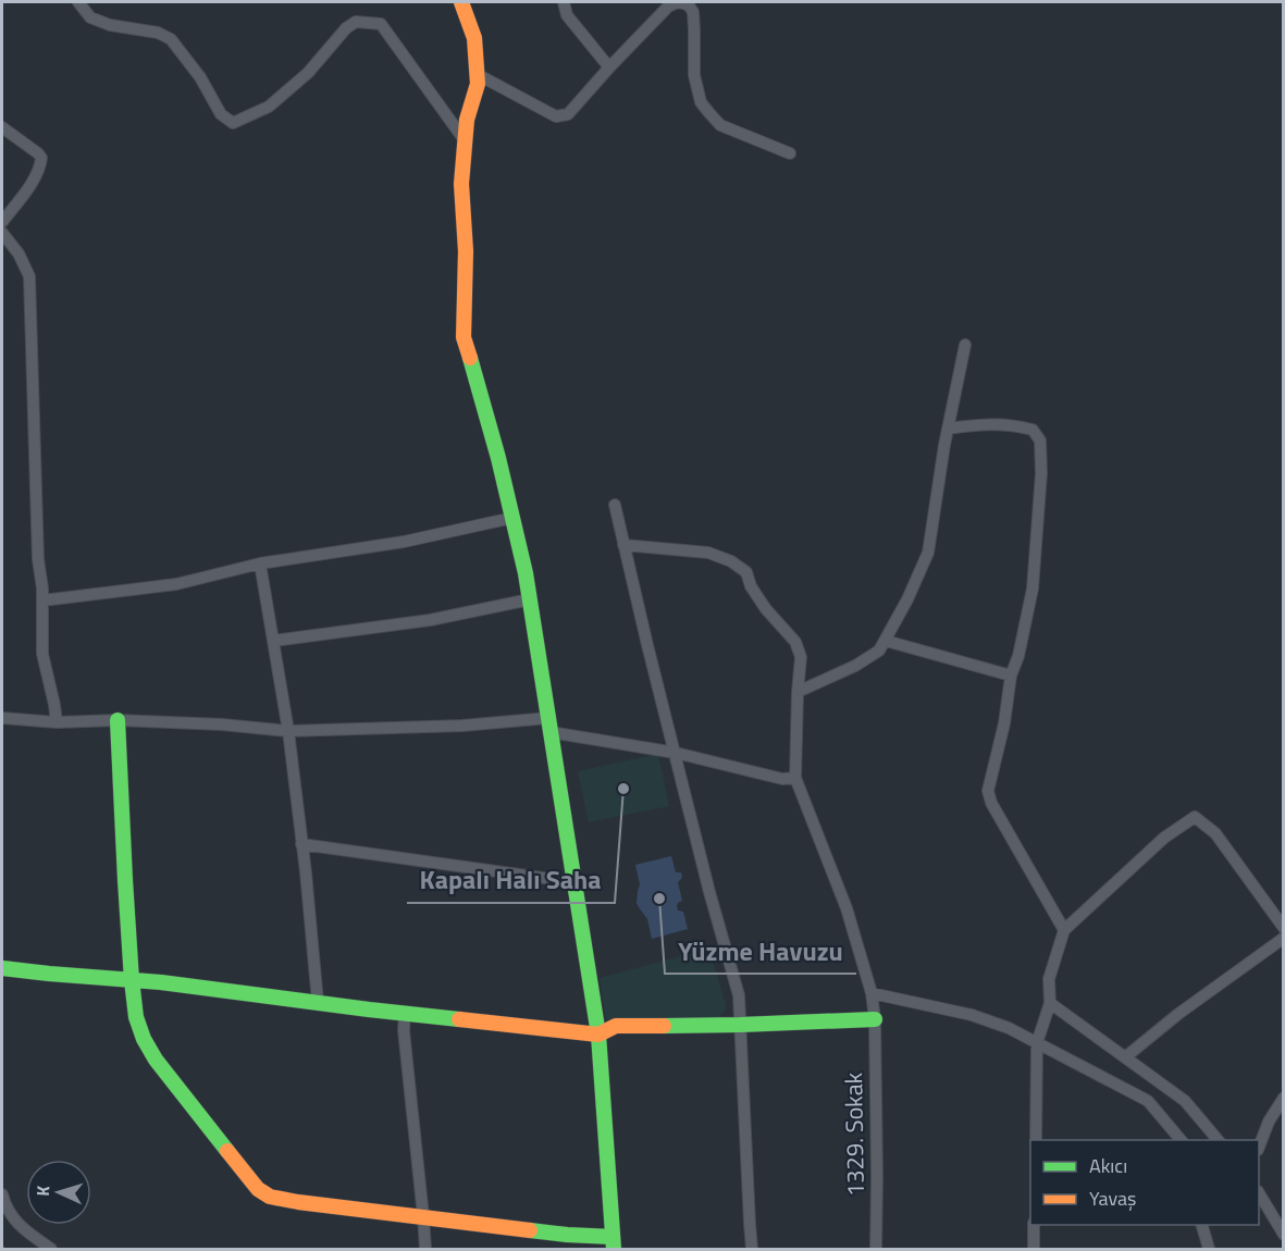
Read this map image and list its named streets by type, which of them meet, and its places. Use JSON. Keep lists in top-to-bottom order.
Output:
{
  "streets": {
    "street": ["1329. Sokak"]
  },
  "places": ["Kapalı Halı Saha", "Yüzme Havuzu"],
  "legend": ["Akıcı", "Yavaş"],
  "north": "left"
}
